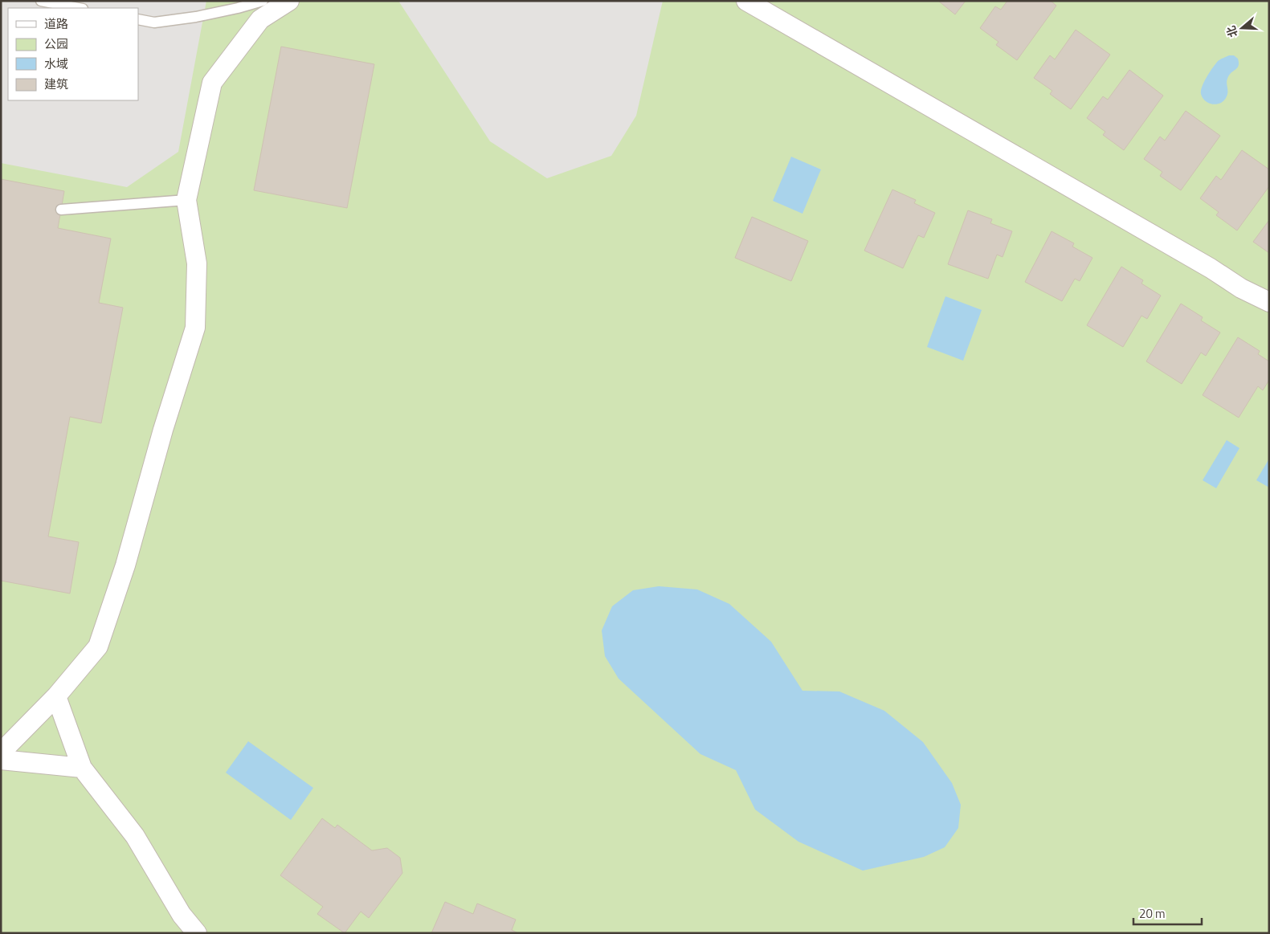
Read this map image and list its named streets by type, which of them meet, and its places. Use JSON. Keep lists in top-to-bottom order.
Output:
{
  "legend": [
    "道路",
    "公园",
    "水域",
    "建筑"
  ],
  "scale_bar": "20 m",
  "north": "left"
}
